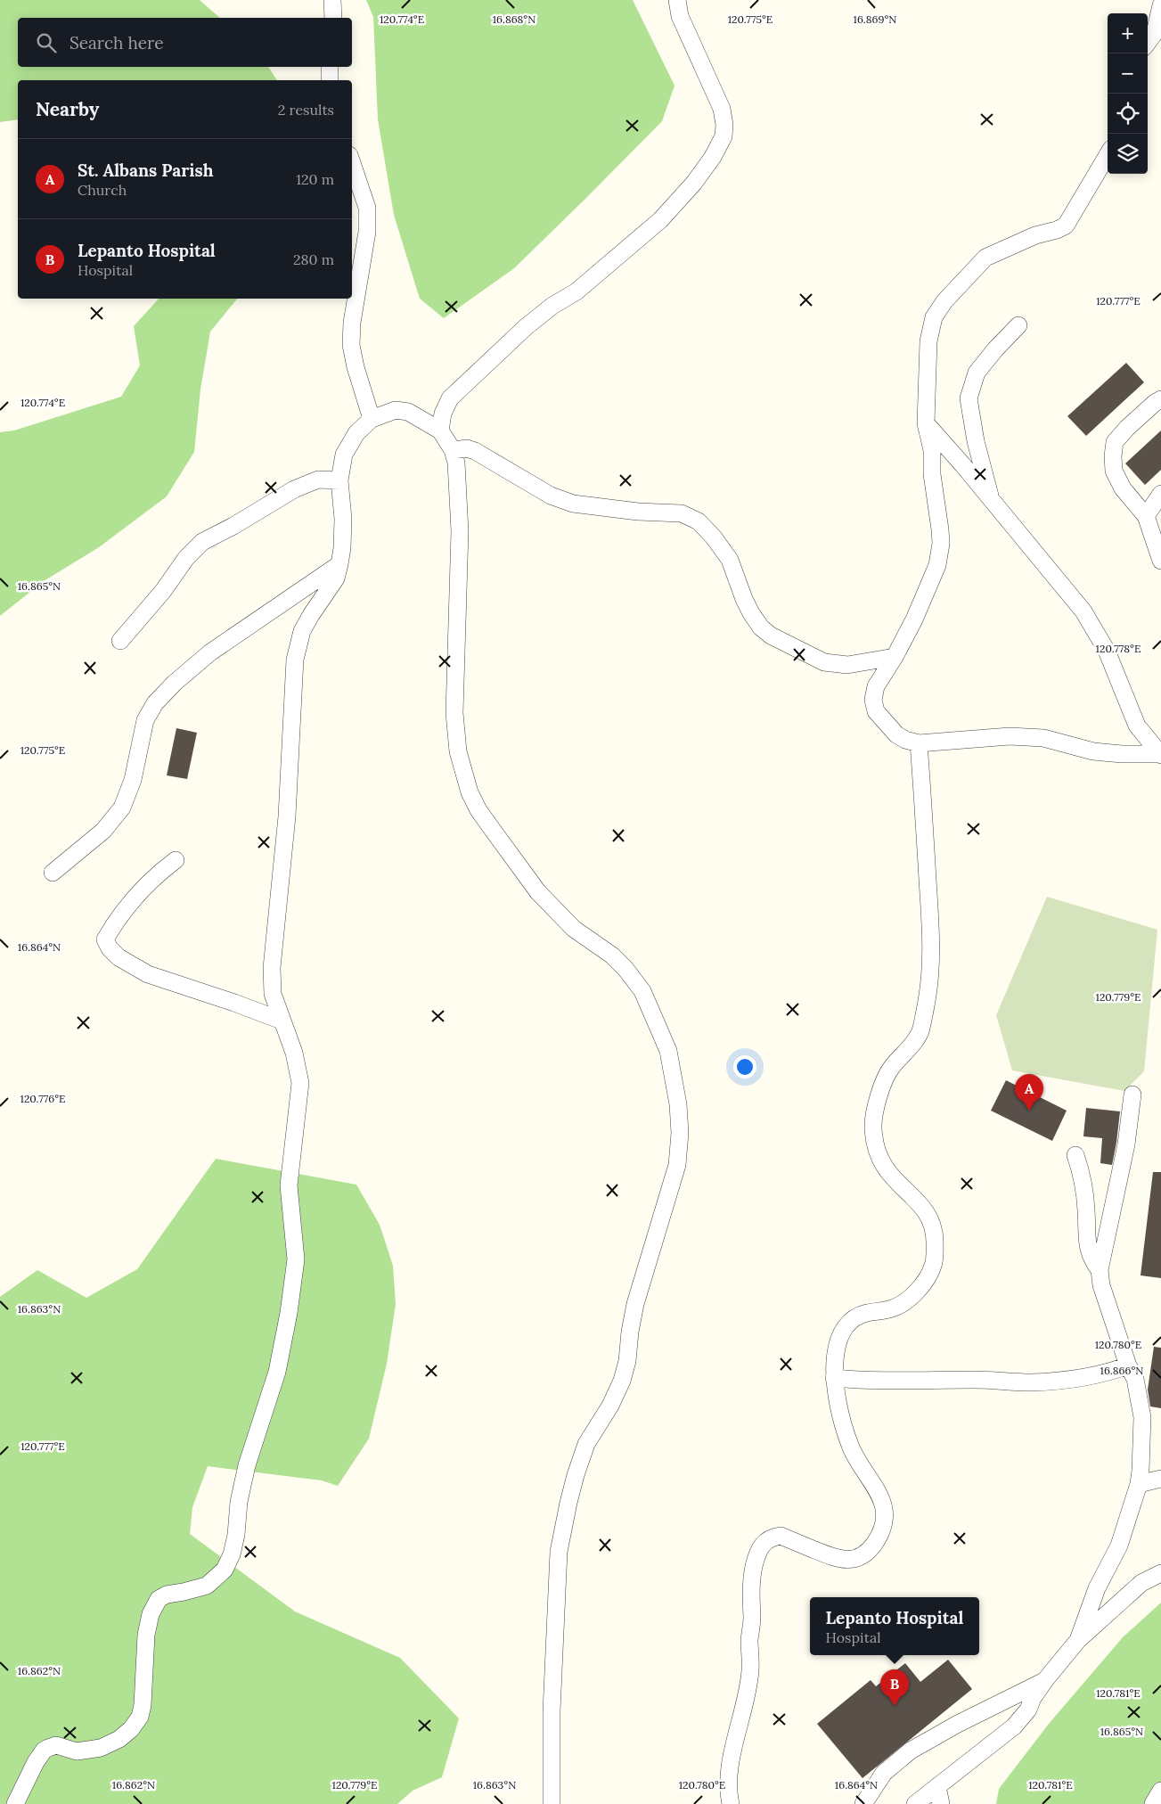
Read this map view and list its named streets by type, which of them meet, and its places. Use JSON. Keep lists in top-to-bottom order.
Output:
{
  "page": {
    "map_buttons": ["+", "−"],
    "search": "Search here",
    "heading": ["Nearby", "2 results"],
    "list": [
      {
        "mark": "A",
        "name": "St. Albans Parish",
        "note": "Church",
        "value": "120 m"
      },
      {
        "mark": "B",
        "name": "Lepanto Hospital",
        "note": "Hospital",
        "value": "280 m"
      }
    ],
    "pins": ["A", "B"],
    "popup": ["Lepanto Hospital", "Hospital"]
  },
  "coordinates": [
    "120.774°E",
    "16.868°N",
    "120.775°E",
    "16.869°N",
    "120.777°E",
    "16.865°N",
    "120.778°E",
    "16.864°N",
    "120.779°E",
    "120.776°E",
    "16.863°N",
    "120.780°E",
    "16.866°N",
    "16.862°N",
    "120.781°E"
  ]
}
